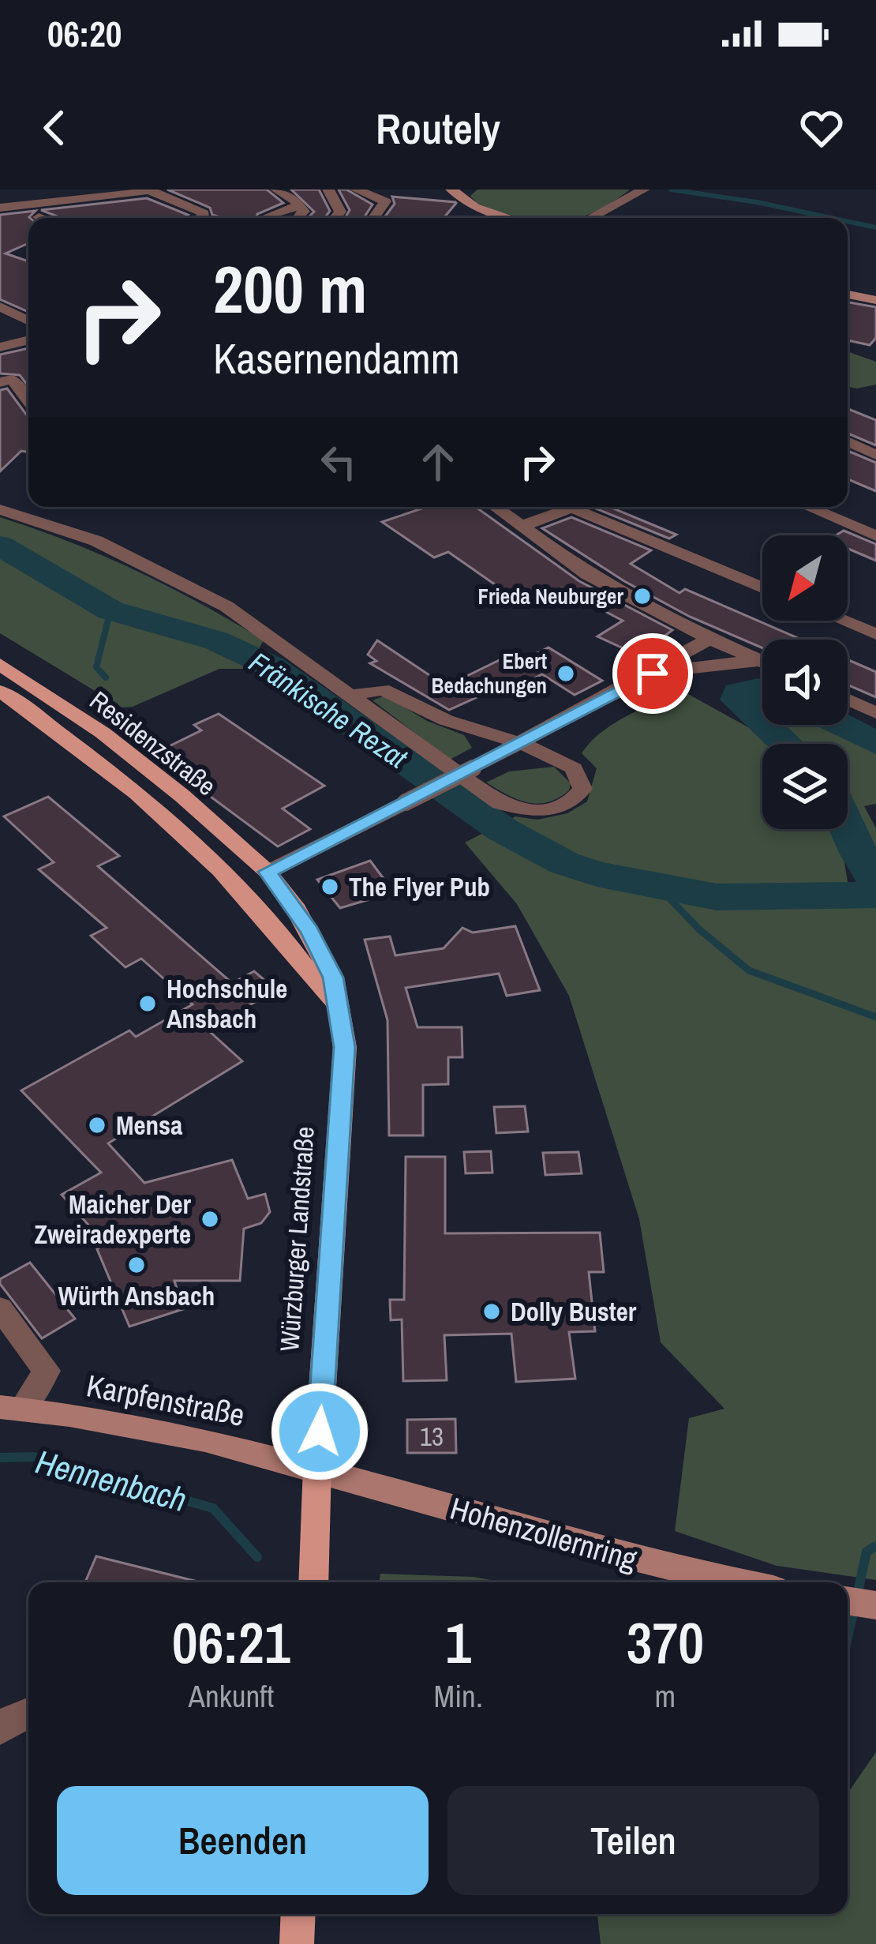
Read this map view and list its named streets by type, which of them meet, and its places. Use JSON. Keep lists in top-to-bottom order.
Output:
{
  "streets": {
    "main road": [
      "Residenzstraße",
      "Würzburger Landstraße",
      "Karpfenstraße",
      "Hohenzollernring"
    ]
  },
  "crossings": [
    ["Residenzstraße", "Würzburger Landstraße"],
    ["Würzburger Landstraße", "Karpfenstraße"],
    ["Würzburger Landstraße", "Hohenzollernring"],
    ["Karpfenstraße", "Hohenzollernring"]
  ],
  "water": ["Fränkische Rezat", "Hennenbach"],
  "places": [
    "Frieda Neuburger",
    "Ebert Bedachungen",
    "The Flyer Pub",
    "Hochschule Ansbach",
    "Mensa",
    "Maicher Der Zweiradexperte",
    "Würth Ansbach",
    "Dolly Buster"
  ],
  "house_numbers": ["13"],
  "north": "bottom left",
  "page": {
    "status": "06:20",
    "header": "Routely",
    "turn": ["200 m", "Kasernendamm"],
    "eta": [
      "06:21",
      "Ankunft",
      "1",
      "Min.",
      "370",
      "m"
    ],
    "buttons": ["Beenden", "Teilen"]
  }
}
